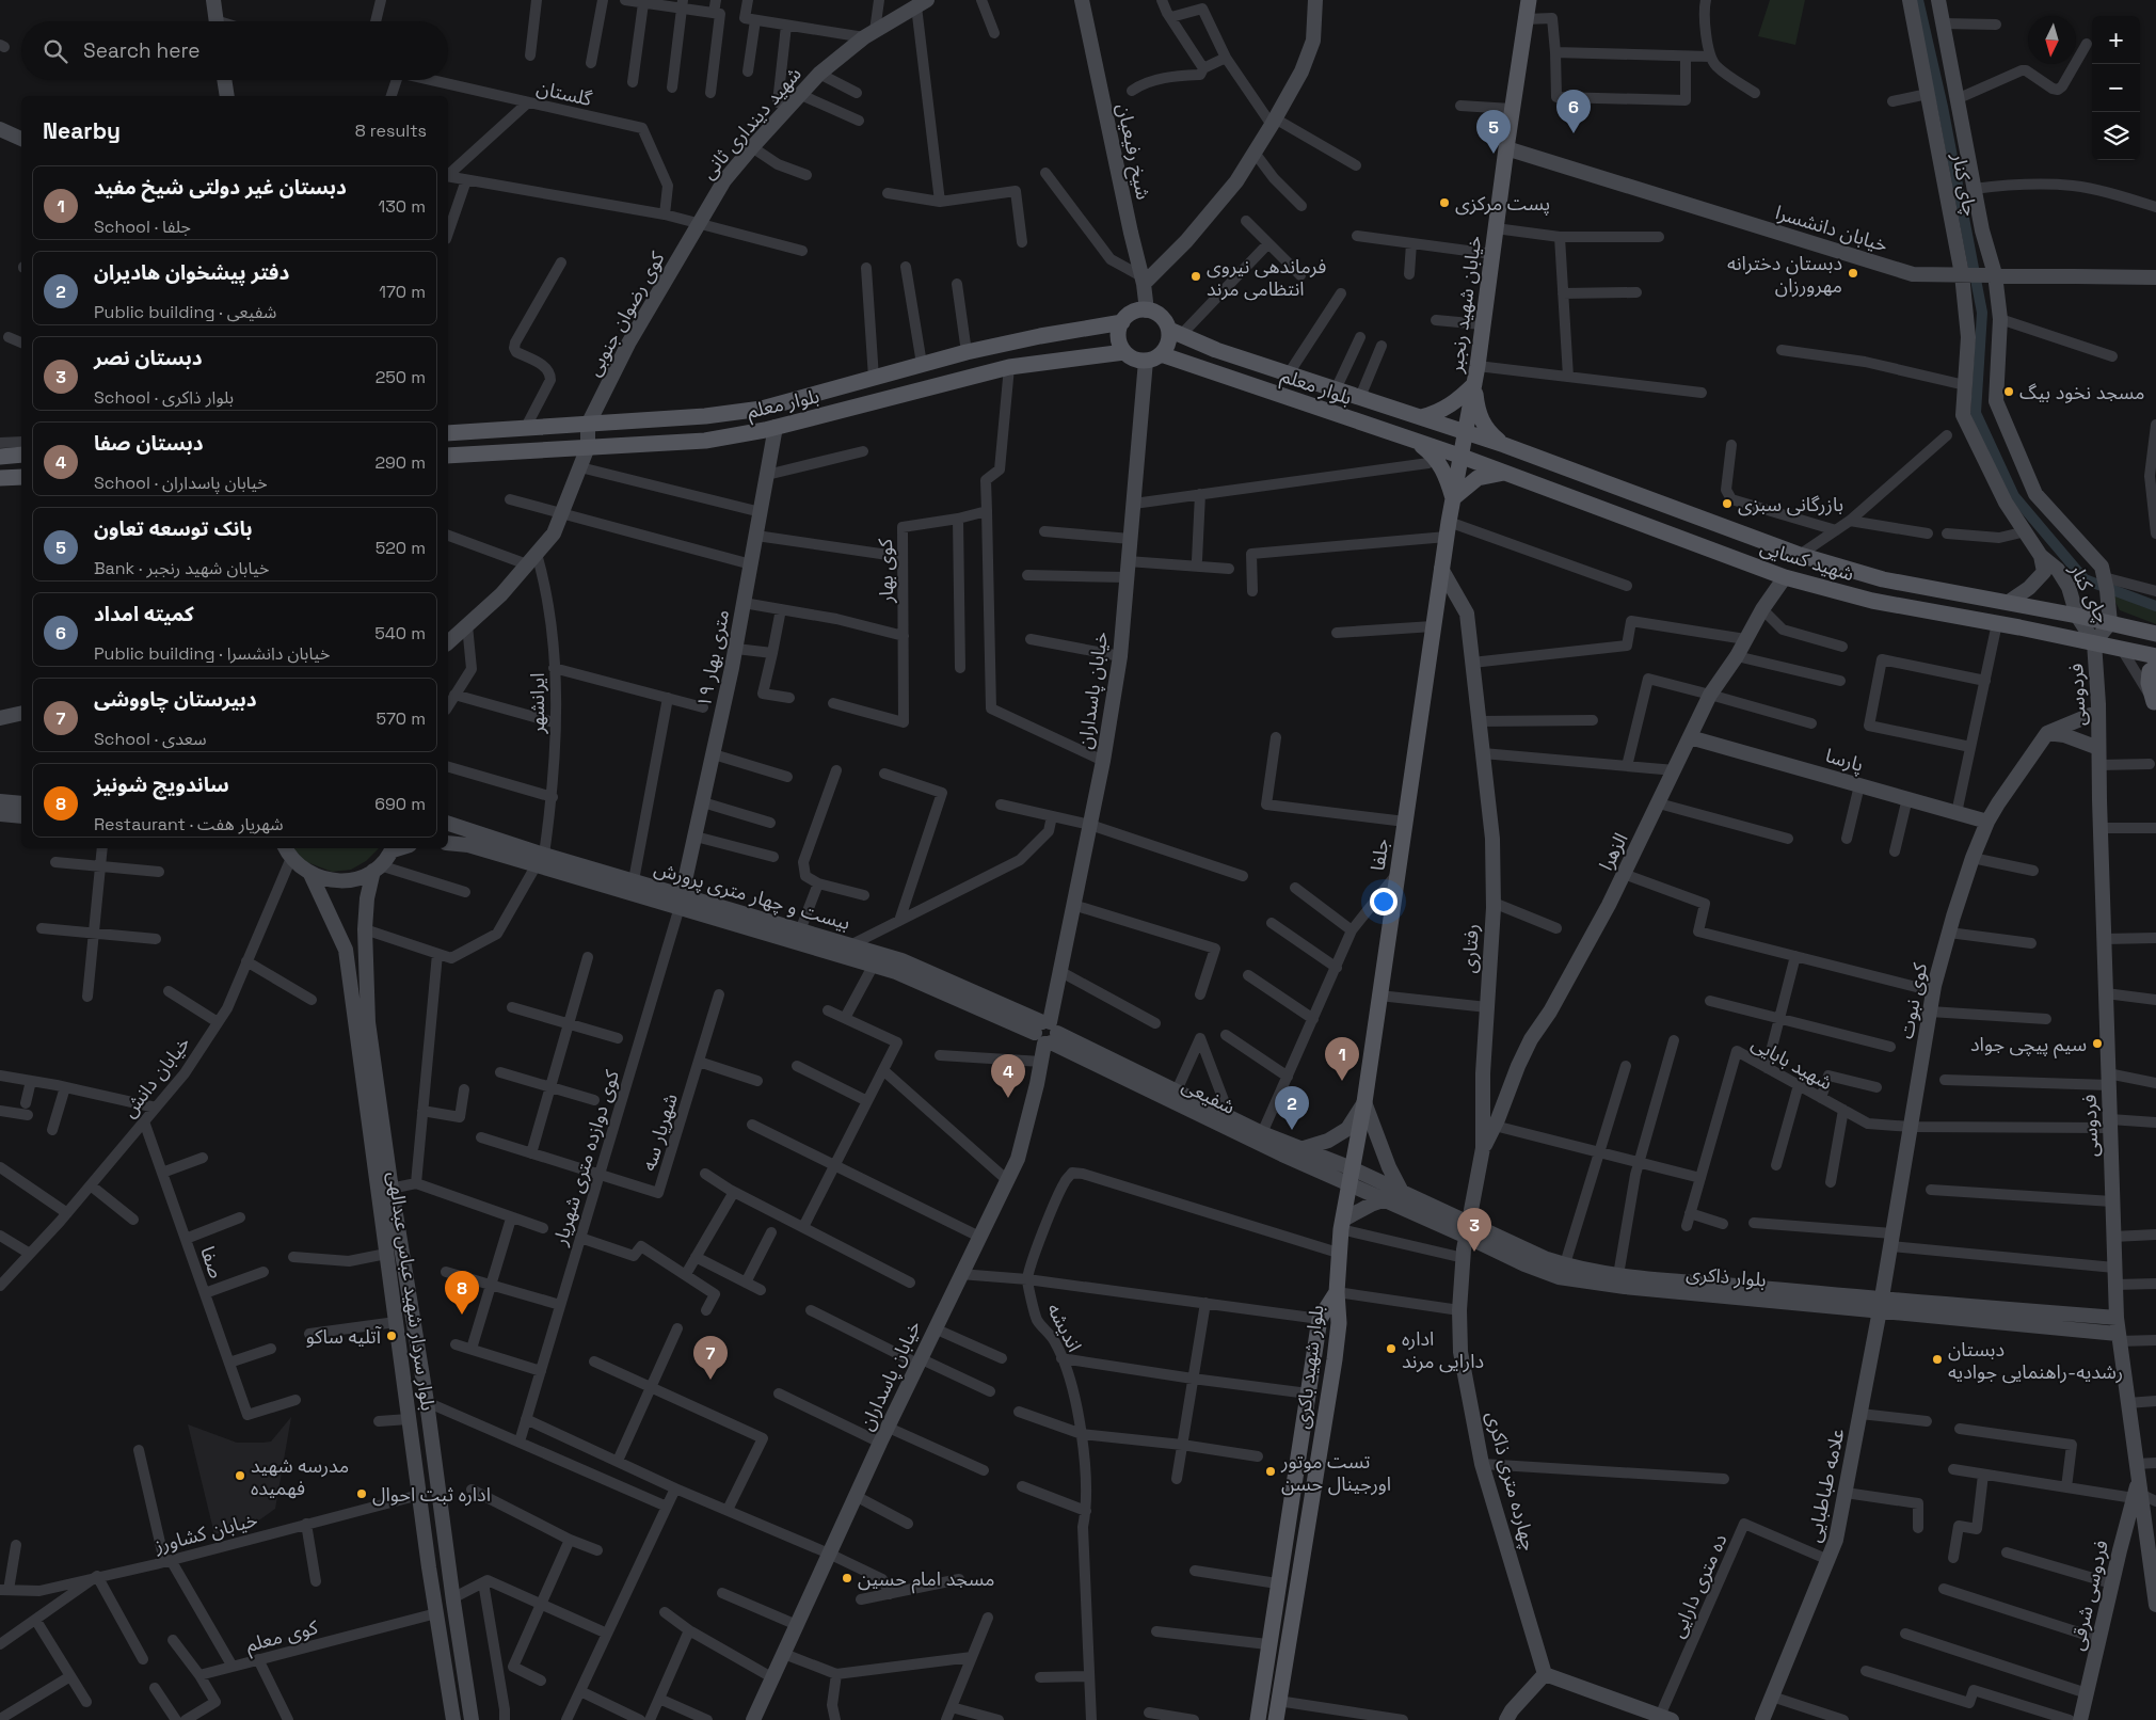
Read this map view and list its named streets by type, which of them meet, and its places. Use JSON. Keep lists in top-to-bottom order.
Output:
{
  "streets": {
    "main road": [
      "خیابان شهید رنجبر",
      "بلوار معلم",
      "شهید کسایی",
      "جلفا",
      "بلوار شهید باکری"
    ],
    "street": [
      "گلستان",
      "شهید دینداری ثانی",
      "شیخ رفیعیان",
      "چای کنار",
      "خیابان دانشسرا",
      "کوی رضوان جنوبی",
      "کوی بهار",
      "۱۹ متری بهار",
      "خیابان پاسداران",
      "فردوسی",
      "ایرانشهر",
      "پارسا",
      "الزهرا",
      "بیست و چهار متری پرورش",
      "رفتاری",
      "کوی نبوت",
      "شهید بابایی",
      "خیابان دانش",
      "شفیعی",
      "شهریار سه",
      "کوی دوازده متری شهریار",
      "صفا",
      "بلوار ذاکری",
      "بلوار سردار شهید عباس عبدالهی",
      "اندیشه",
      "چهارده متری ذاکری",
      "علامه طباطبایی",
      "خیابان کشاورز",
      "ده متری دارایی",
      "فردوسی شرقی",
      "کوی معلم"
    ]
  },
  "crossings": [
    ["شهید دینداری ثانی", "کوی رضوان جنوبی"],
    ["شیخ رفیعیان", "بلوار معلم"],
    ["شیخ رفیعیان", "خیابان پاسداران"],
    ["چای کنار", "خیابان دانشسرا"],
    ["چای کنار", "شهید کسایی"],
    ["چای کنار", "فردوسی"],
    ["خیابان دانشسرا", "خیابان شهید رنجبر"],
    ["خیابان شهید رنجبر", "بلوار معلم"],
    ["خیابان شهید رنجبر", "شهید کسایی"],
    ["خیابان شهید رنجبر", "جلفا"],
    ["کوی رضوان جنوبی", "بلوار معلم"],
    ["بلوار معلم", "شهید کسایی"],
    ["بلوار معلم", "۱۹ متری بهار"],
    ["بلوار معلم", "خیابان پاسداران"],
    ["بلوار معلم", "جلفا"],
    ["شهید کسایی", "فردوسی"],
    ["شهید کسایی", "الزهرا"],
    ["شهید کسایی", "جلفا"],
    ["۱۹ متری بهار", "بیست و چهار متری پرورش"],
    ["۱۹ متری بهار", "کوی دوازده متری شهریار"],
    ["خیابان پاسداران", "بیست و چهار متری پرورش"],
    ["خیابان پاسداران", "شفیعی"],
    ["فردوسی", "شهید بابایی"],
    ["فردوسی", "بلوار ذاکری"],
    ["فردوسی", "فردوسی شرقی"],
    ["ایرانشهر", "بیست و چهار متری پرورش"],
    ["پارسا", "الزهرا"],
    ["پارسا", "کوی نبوت"],
    ["الزهرا", "رفتاری"],
    ["الزهرا", "چهارده متری ذاکری"],
    ["جلفا", "رفتاری"],
    ["جلفا", "شفیعی"],
    ["جلفا", "بلوار ذاکری"],
    ["جلفا", "بلوار شهید باکری"],
    ["بیست و چهار متری پرورش", "شفیعی"],
    ["بیست و چهار متری پرورش", "کوی دوازده متری شهریار"],
    ["رفتاری", "چهارده متری ذاکری"],
    ["کوی نبوت", "شهید بابایی"],
    ["کوی نبوت", "بلوار ذاکری"],
    ["کوی نبوت", "علامه طباطبایی"],
    ["خیابان دانش", "صفا"],
    ["شفیعی", "بلوار ذاکری"],
    ["شهریار سه", "کوی دوازده متری شهریار"],
    ["بلوار ذاکری", "چهارده متری ذاکری"],
    ["بلوار ذاکری", "علامه طباطبایی"],
    ["بلوار سردار شهید عباس عبدالهی", "خیابان کشاورز"],
    ["بلوار سردار شهید عباس عبدالهی", "کوی معلم"],
    ["علامه طباطبایی", "ده متری دارایی"]
  ],
  "places": [
    "پست مرکزی",
    "دبستان دخترانه مهرورزان",
    "فرماندهی نیروی انتظامی مرند",
    "مسجد نخود‌ بیگ",
    "بازرگانی سبزی",
    "سیم پیچی جواد",
    "آتلیه ساکو",
    "اداره دارایی مرند",
    "دبستان رشدیه-راهنمایی جوادیه",
    "تست موتور اورجینال حسن",
    "مدرسه شهید فهمیده",
    "اداره ثبت احوال",
    "مسجد امام حسین"
  ],
  "north": "bottom",
  "page": {
    "map_buttons": ["+", "−"],
    "search": "Search here",
    "pins": [
      "6",
      "5",
      "1",
      "4",
      "2",
      "3",
      "8",
      "7"
    ],
    "heading": ["Nearby", "8 results"],
    "list": [
      {
        "mark": "1",
        "name": "دبستان غیر دولتی شیخ مفید",
        "note": "School · جلفا",
        "value": "130 m"
      },
      {
        "mark": "2",
        "name": "دفتر پیشخوان هادیران",
        "note": "Public building · شفیعی",
        "value": "170 m"
      },
      {
        "mark": "3",
        "name": "دبستان نصر",
        "note": "School · بلوار ذاکری",
        "value": "250 m"
      },
      {
        "mark": "4",
        "name": "دبستان صفا",
        "note": "School · خیابان پاسداران",
        "value": "290 m"
      },
      {
        "mark": "5",
        "name": "بانک توسعه تعاون",
        "note": "Bank · خیابان شهید رنجبر",
        "value": "520 m"
      },
      {
        "mark": "6",
        "name": "کمیته امداد",
        "note": "Public building · خیابان دانشسرا",
        "value": "540 m"
      },
      {
        "mark": "7",
        "name": "دبیرستان چاووشی",
        "note": "School · سعدی",
        "value": "570 m"
      },
      {
        "mark": "8",
        "name": "ساندویچ شونیز",
        "note": "Restaurant · شهریار هفت",
        "value": "690 m"
      }
    ]
  }
}
